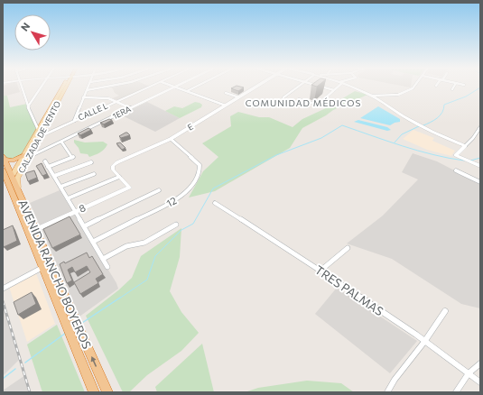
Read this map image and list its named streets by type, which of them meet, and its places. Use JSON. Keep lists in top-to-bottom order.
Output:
{
  "streets": {
    "highway": ["AVENIDA RANCHO BOYEROS"],
    "main road": ["CALZADA DE VENTO"],
    "street": [
      "CALLE L",
      "1ERA",
      "E",
      "12",
      "8",
      "TRES PALMAS"
    ]
  },
  "crossings": [
    ["CALLE L", "CALZADA DE VENTO"],
    ["1ERA", "CALZADA DE VENTO"],
    ["E", "12"],
    ["E", "8"],
    ["CALZADA DE VENTO", "AVENIDA RANCHO BOYEROS"],
    ["8", "AVENIDA RANCHO BOYEROS"]
  ],
  "districts": ["COMUNIDAD MÉDICOS"],
  "north": "top left"
}
